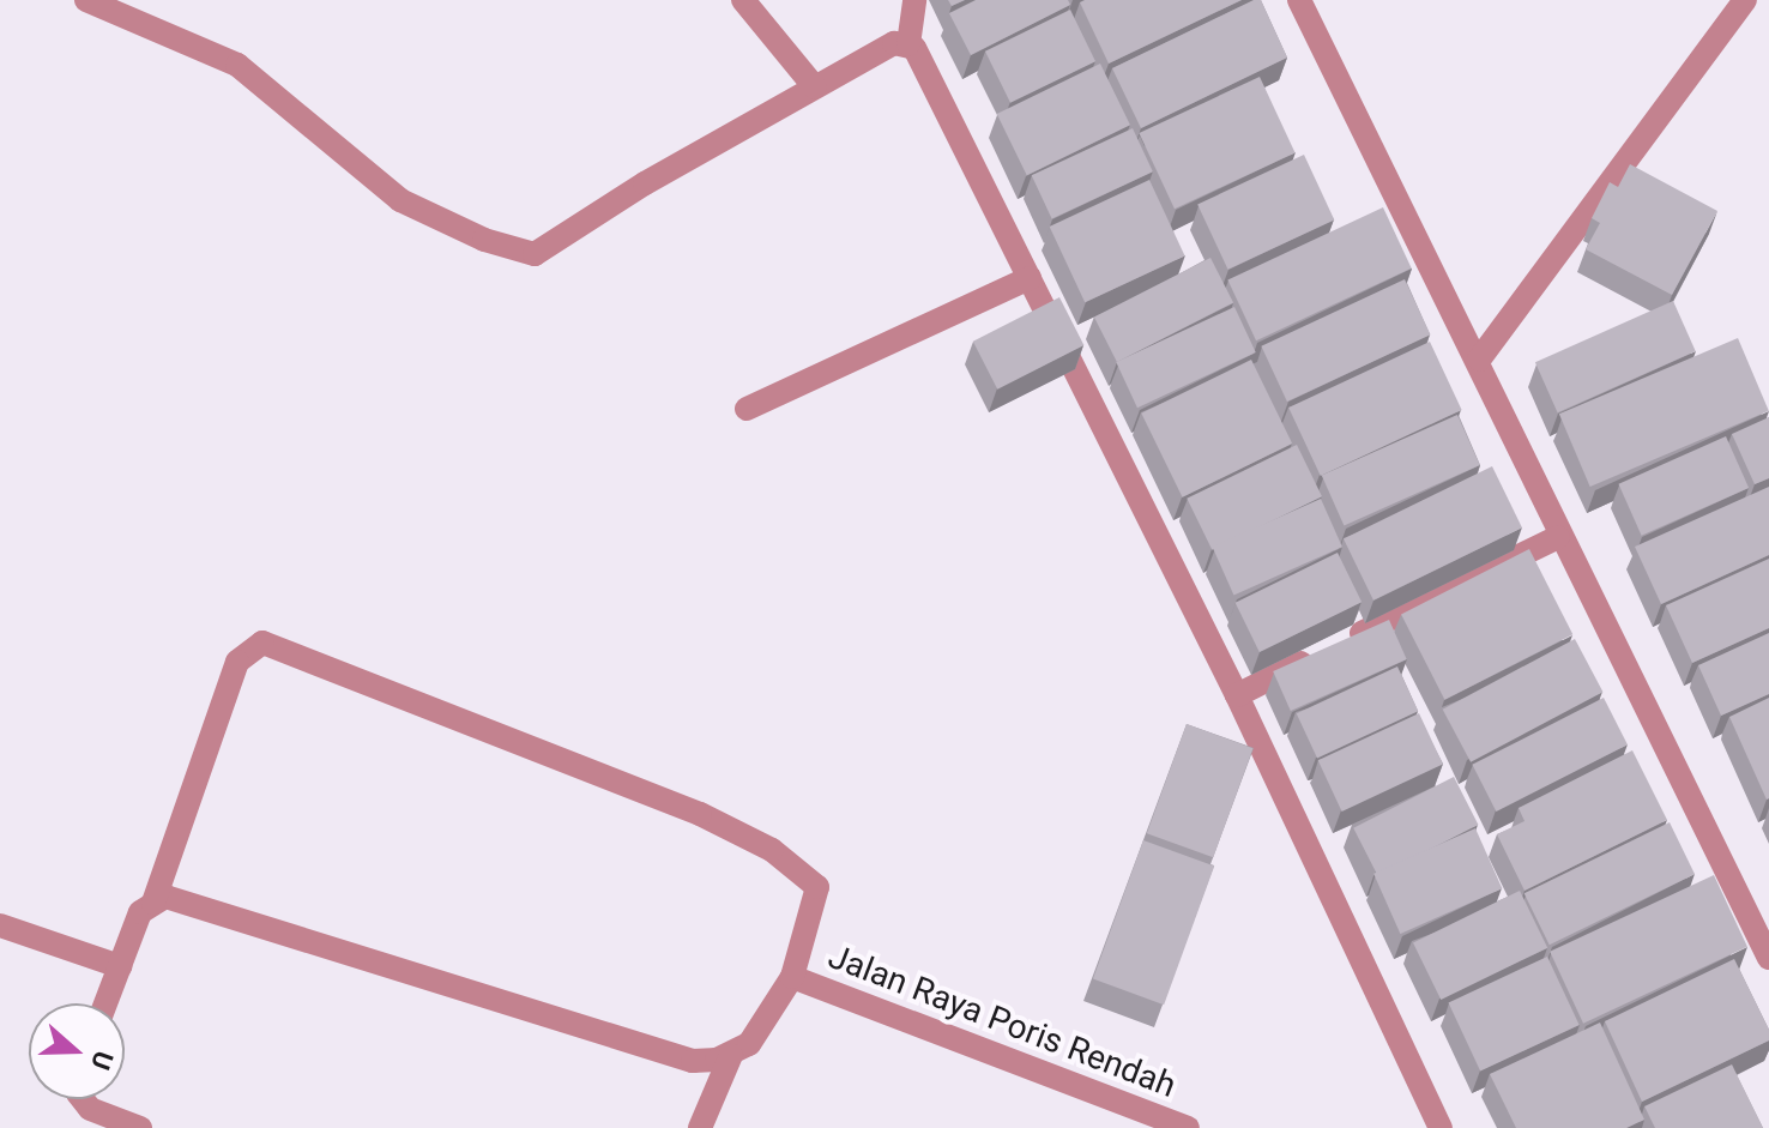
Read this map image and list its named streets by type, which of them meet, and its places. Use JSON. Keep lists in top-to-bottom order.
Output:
{
  "streets": {
    "street": ["Jalan Raya Poris Rendah"]
  },
  "north": "right"
}
